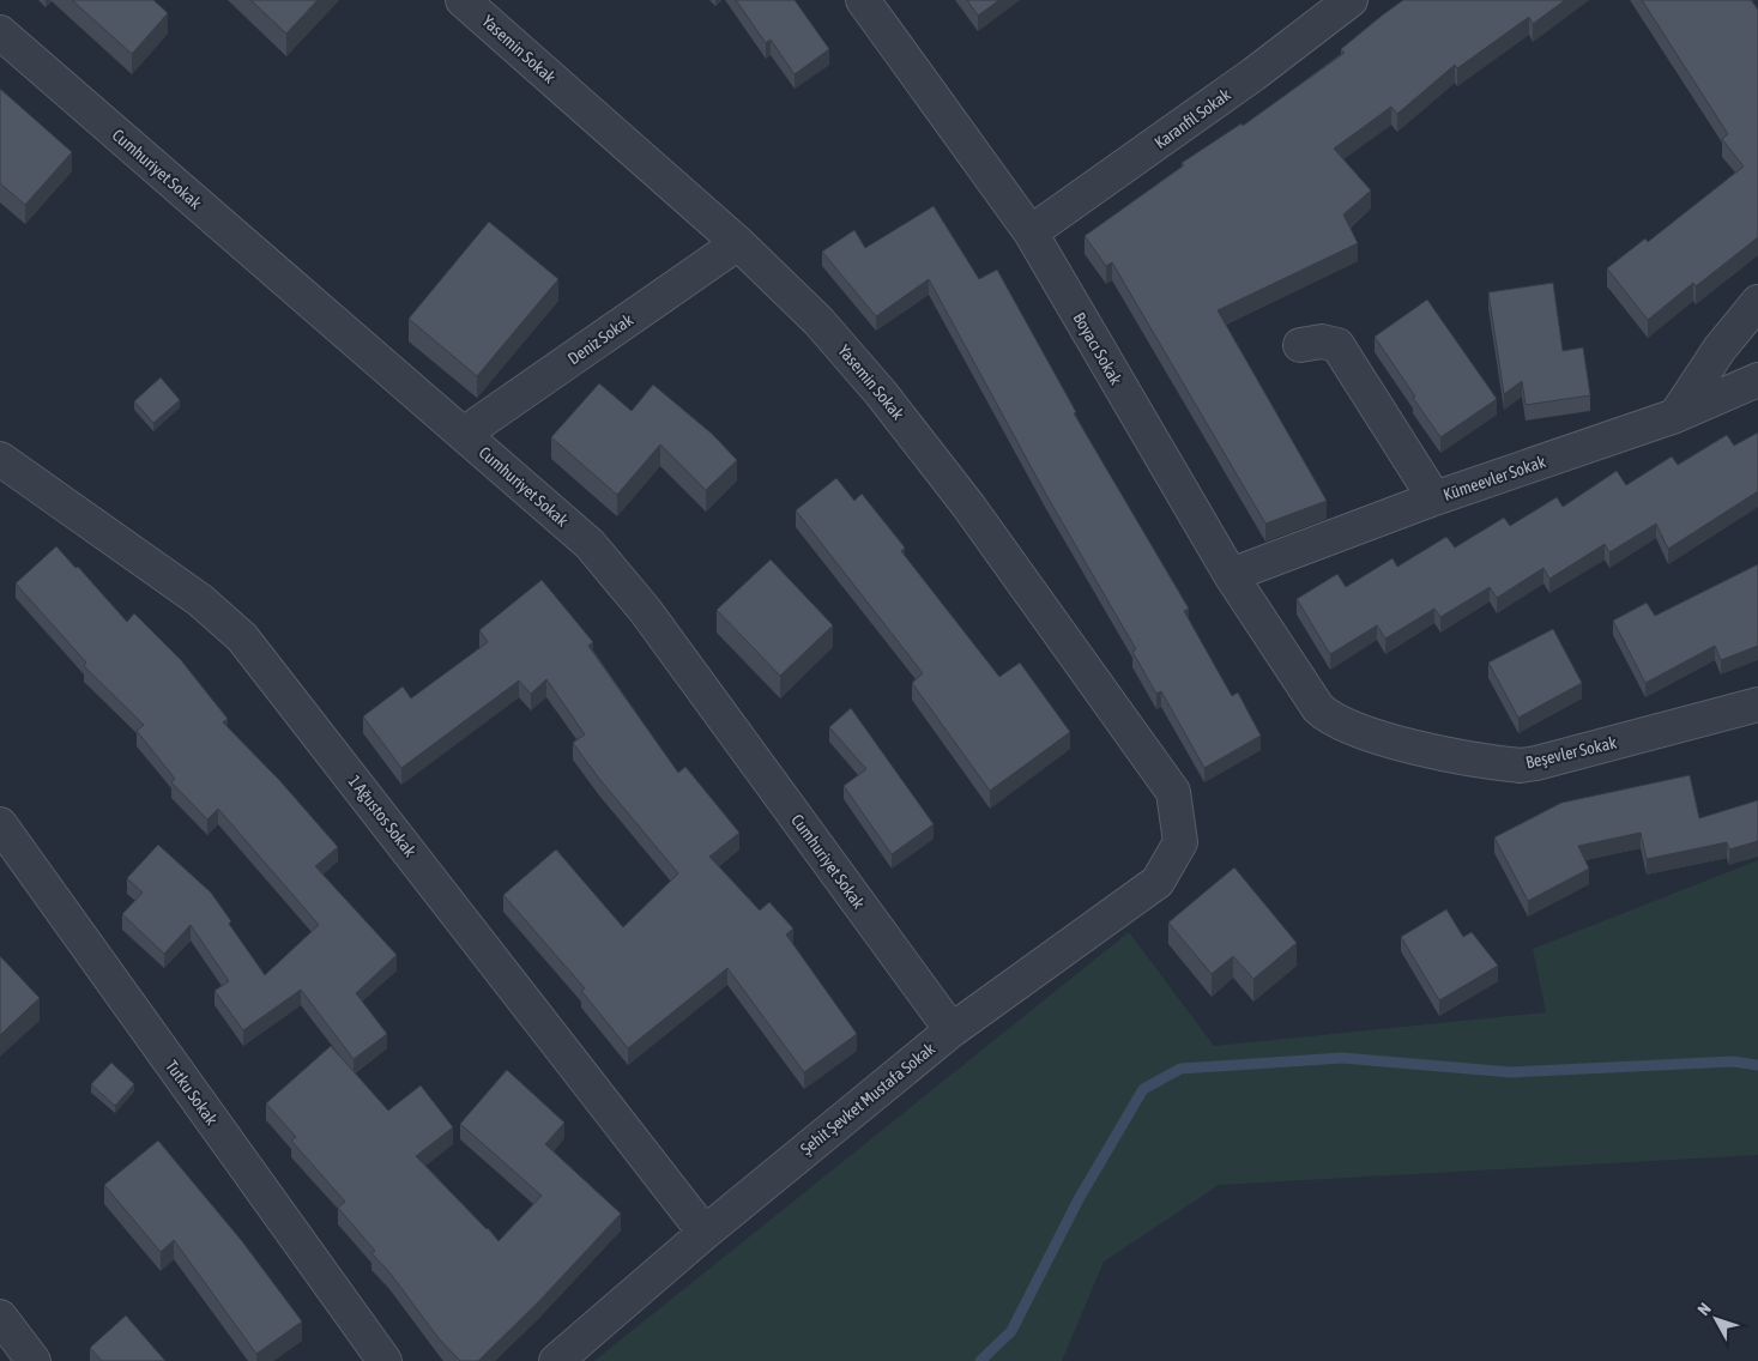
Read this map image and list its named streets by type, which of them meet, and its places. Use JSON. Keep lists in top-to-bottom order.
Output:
{
  "streets": {
    "street": [
      "Yasemin Sokak",
      "Karanfil Sokak",
      "Cumhuriyet Sokak",
      "Deniz Sokak",
      "Boyacı Sokak",
      "Kümeevler Sokak",
      "Beşevler Sokak",
      "1 Ağustos Sokak",
      "Tutku Sokak",
      "Şehit Şevket Mustafa Sokak"
    ]
  },
  "crossings": [
    ["Yasemin Sokak", "Deniz Sokak"],
    ["Yasemin Sokak", "Şehit Şevket Mustafa Sokak"],
    ["Karanfil Sokak", "Boyacı Sokak"],
    ["Cumhuriyet Sokak", "Deniz Sokak"],
    ["Cumhuriyet Sokak", "Şehit Şevket Mustafa Sokak"],
    ["Boyacı Sokak", "Kümeevler Sokak"],
    ["Boyacı Sokak", "Beşevler Sokak"],
    ["1 Ağustos Sokak", "Şehit Şevket Mustafa Sokak"]
  ],
  "north": "top left"
}
